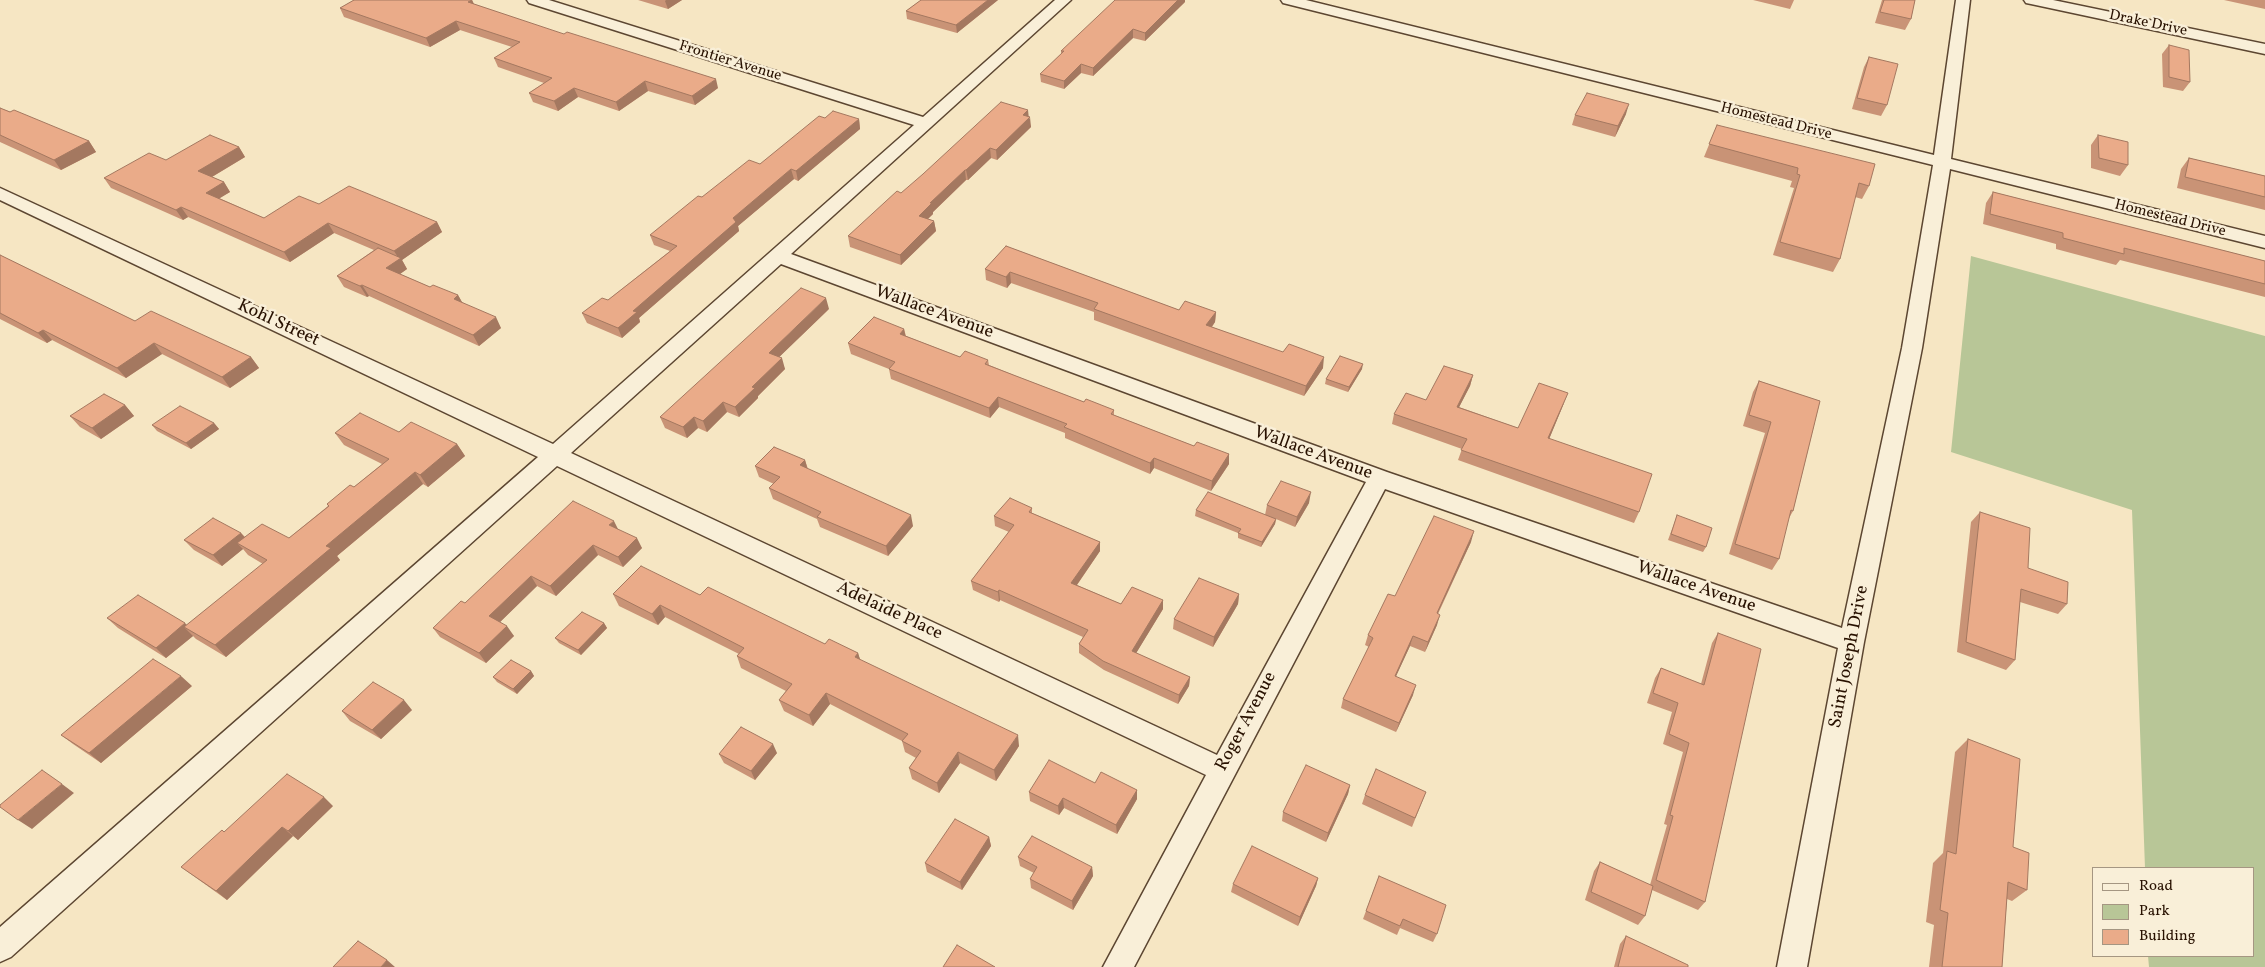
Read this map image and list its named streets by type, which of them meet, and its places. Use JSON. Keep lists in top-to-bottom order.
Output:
{
  "streets": {
    "street": [
      "Drake Drive",
      "Frontier Avenue",
      "Homestead Drive",
      "Wallace Avenue",
      "Kohl Street",
      "Adelaide Place",
      "Saint Joseph Drive",
      "Roger Avenue"
    ]
  },
  "crossings": [
    ["Homestead Drive", "Saint Joseph Drive"],
    ["Wallace Avenue", "Saint Joseph Drive"],
    ["Wallace Avenue", "Roger Avenue"],
    ["Kohl Street", "Adelaide Place"],
    ["Adelaide Place", "Roger Avenue"]
  ],
  "legend": ["Road", "Park", "Building"]
}
